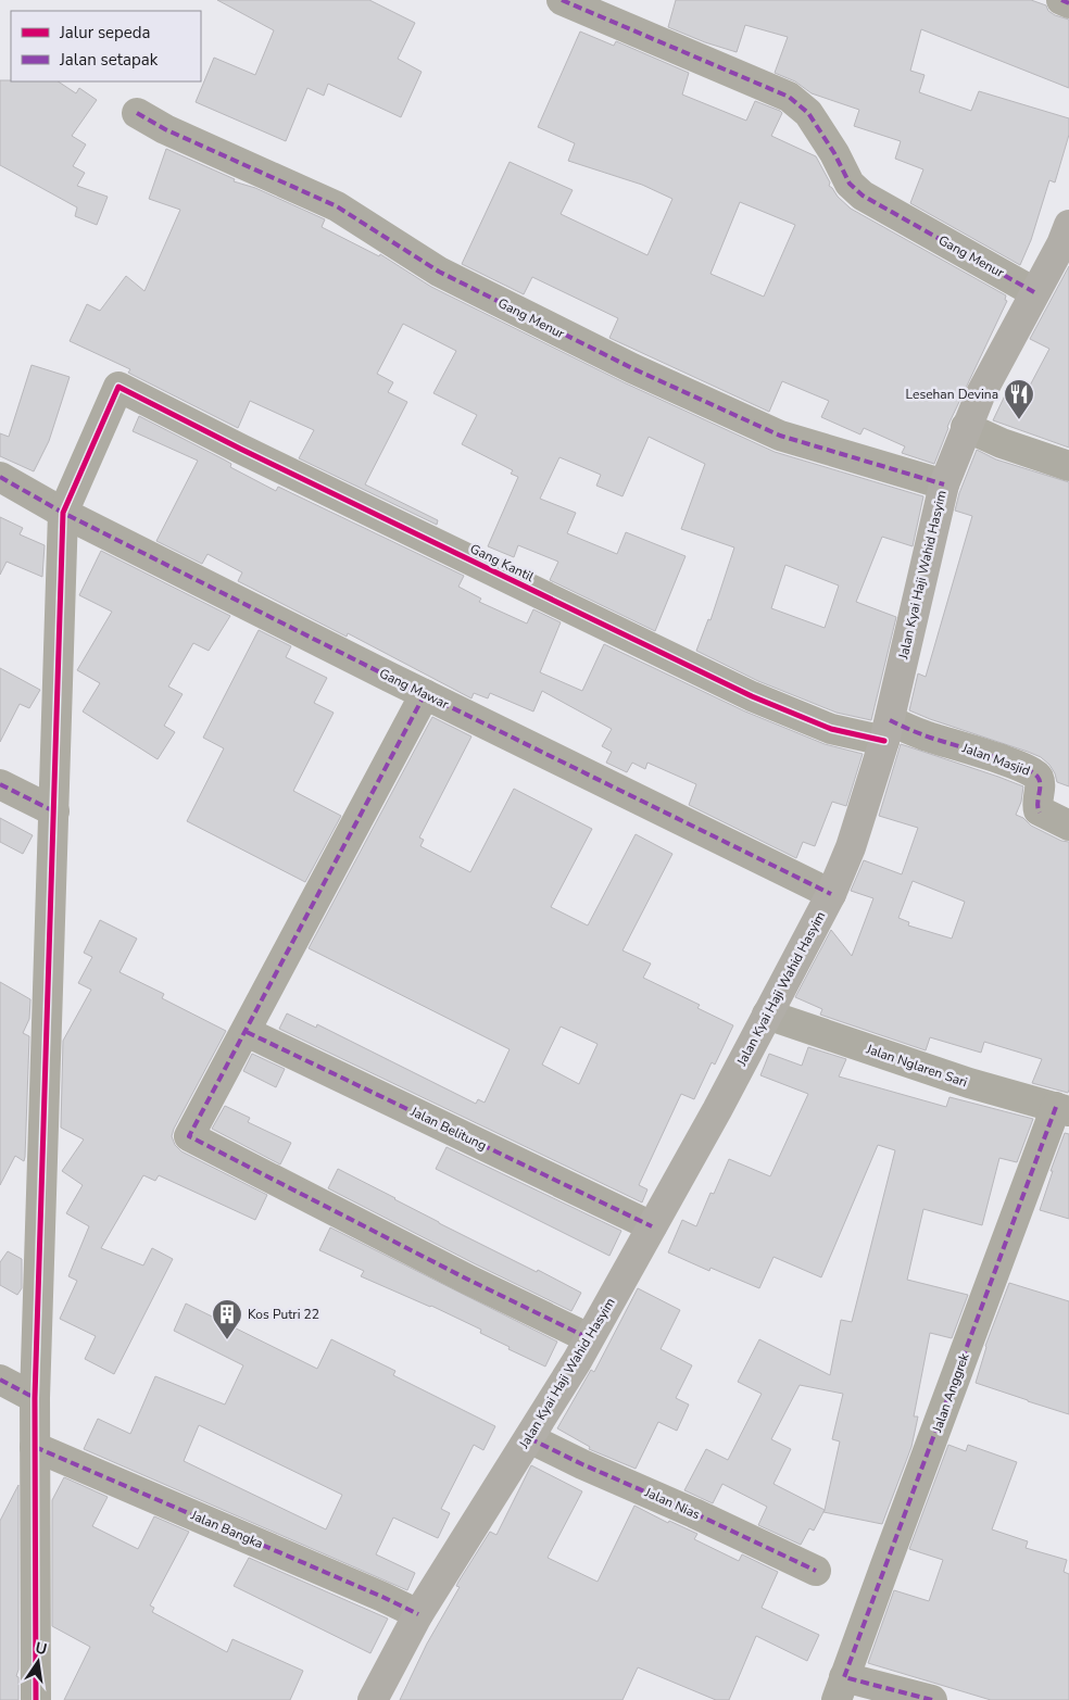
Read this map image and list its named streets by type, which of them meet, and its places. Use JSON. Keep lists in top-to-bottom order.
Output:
{
  "streets": {
    "main road": ["Jalan Kyai Haji Wahid Hasyim"],
    "street": [
      "Gang Menur",
      "Gang Kantil",
      "Gang Mawar",
      "Jalan Masjid",
      "Jalan Nglaren Sari",
      "Jalan Belitung",
      "Jalan Anggrek",
      "Jalan Nias",
      "Jalan Bangka"
    ]
  },
  "crossings": [
    ["Gang Menur", "Jalan Kyai Haji Wahid Hasyim"],
    ["Gang Kantil", "Jalan Kyai Haji Wahid Hasyim"],
    ["Gang Kantil", "Gang Mawar"],
    ["Gang Kantil", "Jalan Masjid"],
    ["Jalan Kyai Haji Wahid Hasyim", "Gang Mawar"],
    ["Jalan Kyai Haji Wahid Hasyim", "Jalan Masjid"],
    ["Jalan Kyai Haji Wahid Hasyim", "Jalan Nglaren Sari"],
    ["Jalan Kyai Haji Wahid Hasyim", "Jalan Belitung"],
    ["Jalan Kyai Haji Wahid Hasyim", "Jalan Nias"],
    ["Jalan Kyai Haji Wahid Hasyim", "Jalan Bangka"],
    ["Jalan Nglaren Sari", "Jalan Anggrek"]
  ],
  "places": {
    "restaurant": ["Lesehan Devina"],
    "building": ["Kos Putri 22"]
  },
  "legend": ["Jalur sepeda", "Jalan setapak"],
  "north": "top"
}
